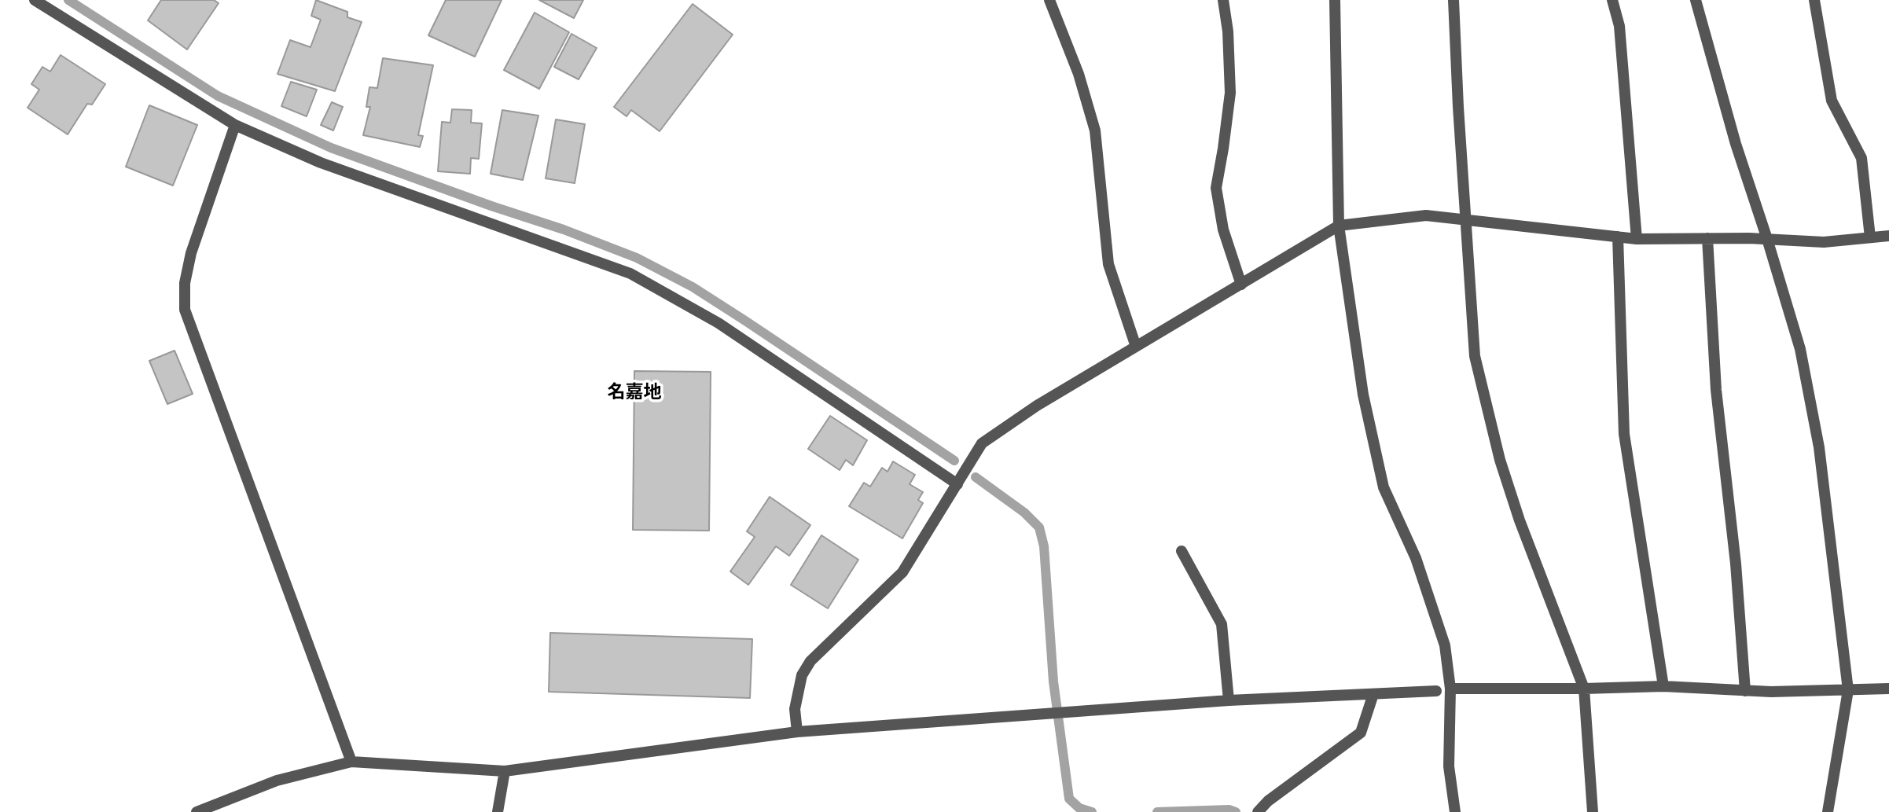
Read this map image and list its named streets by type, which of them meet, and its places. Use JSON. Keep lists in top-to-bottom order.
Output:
{
  "districts": ["名嘉地"]
}
